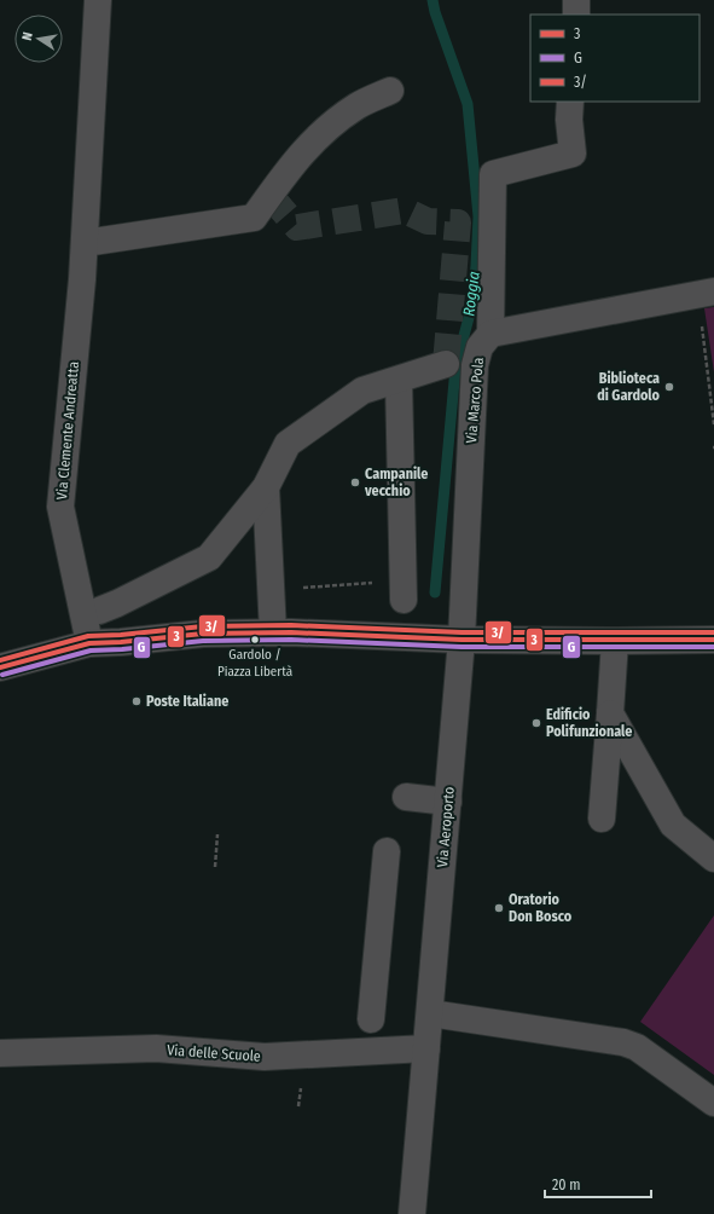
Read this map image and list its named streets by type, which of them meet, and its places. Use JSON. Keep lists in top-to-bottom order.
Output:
{
  "streets": {
    "street": [
      "Via Marco Pola",
      "Via Clemente Andreatta",
      "Via Aeroporto",
      "Via delle Scuole"
    ]
  },
  "crossings": [
    ["Via Marco Pola", "Via Aeroporto"],
    ["Via Aeroporto", "Via delle Scuole"]
  ],
  "water": ["Roggia"],
  "places": [
    "Biblioteca di Gardolo",
    "Campanile vecchio",
    "Gardolo / Piazza Libertà",
    "Poste Italiane",
    "Edificio Polifunzionale",
    "Oratorio Don Bosco"
  ],
  "lines": ["transit line 3/", "transit line 3", "transit line G"],
  "legend": ["3", "G", "3/"],
  "scale_bar": "20 m",
  "north": "left"
}
